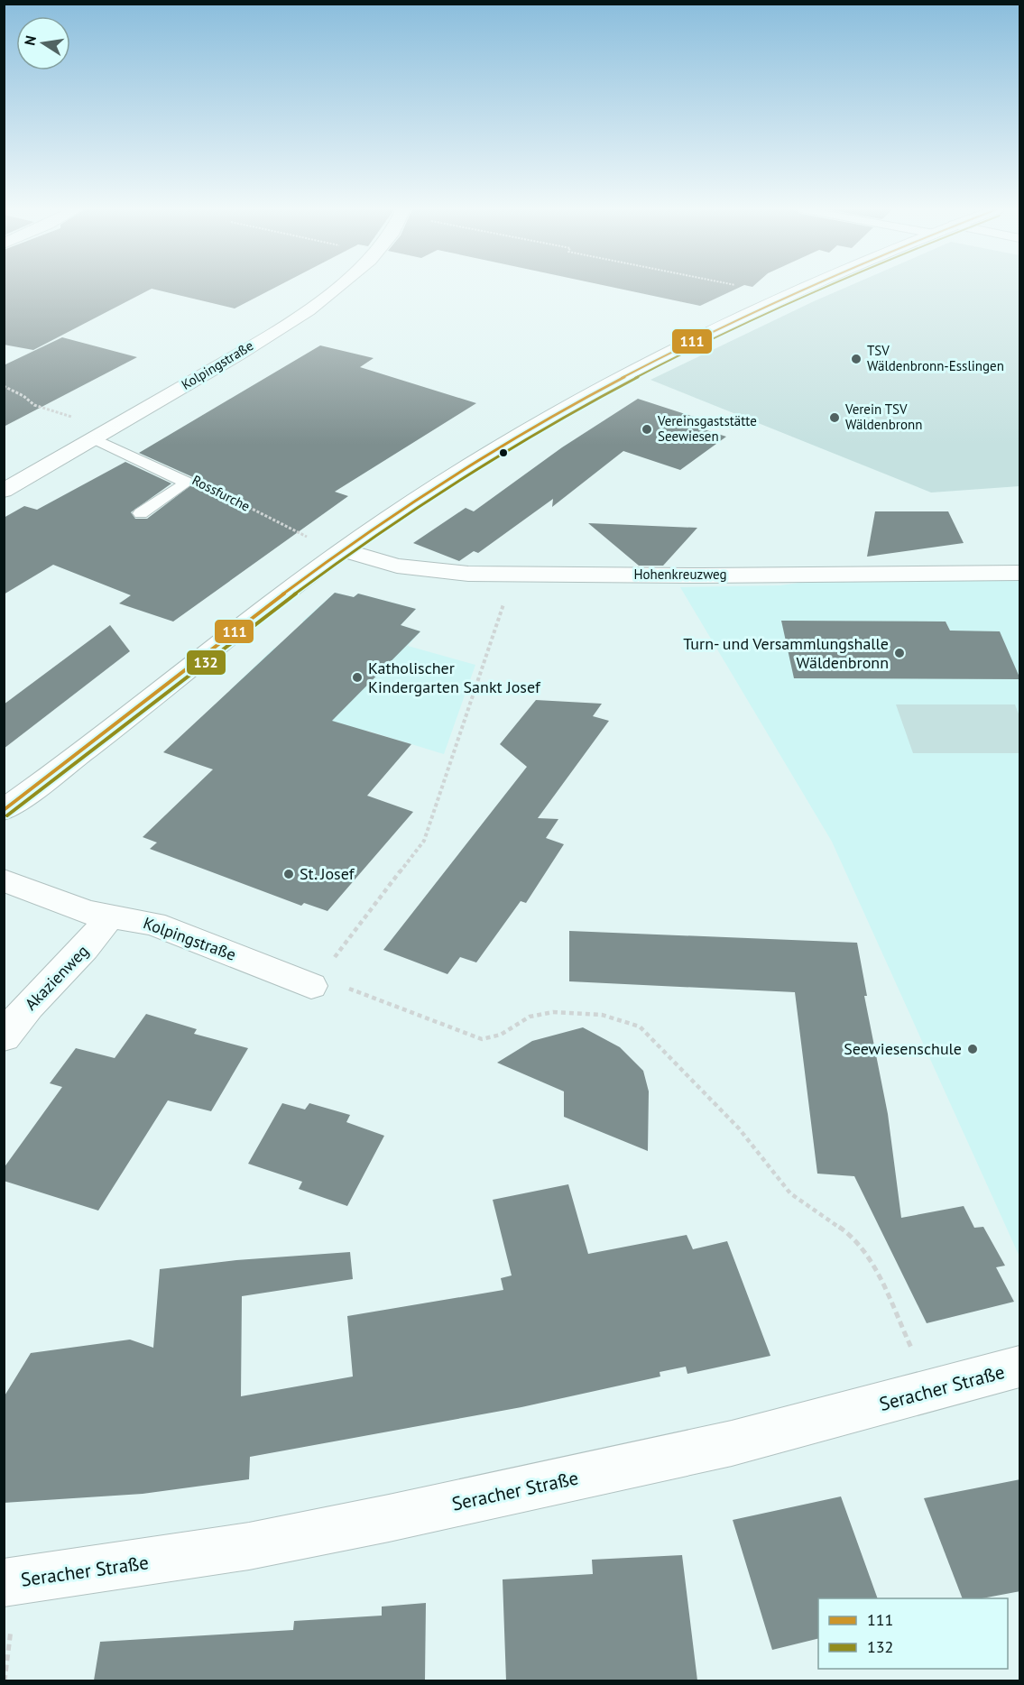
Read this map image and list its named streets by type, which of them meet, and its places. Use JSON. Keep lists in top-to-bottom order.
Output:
{
  "streets": {
    "street": [
      "Kolpingstraße",
      "Hohenkreuzweg",
      "Akazienweg",
      "Seracher Straße"
    ],
    "path": ["Rossfurche"]
  },
  "crossings": [
    ["Kolpingstraße", "Akazienweg"],
    ["Rossfurche", "Hohenkreuzweg"]
  ],
  "places": [
    "TSV Wäldenbronn-Esslingen",
    "Verein TSV Wäldenbronn",
    "Vereinsgaststätte Seewiesen",
    "Turn- und Versammlungshalle Wäldenbronn",
    "Katholischer Kindergarten Sankt Josef",
    "St. Josef",
    "Seewiesenschule"
  ],
  "lines": ["transit line 111", "transit line 132"],
  "legend": ["111", "132"],
  "north": "left"
}
